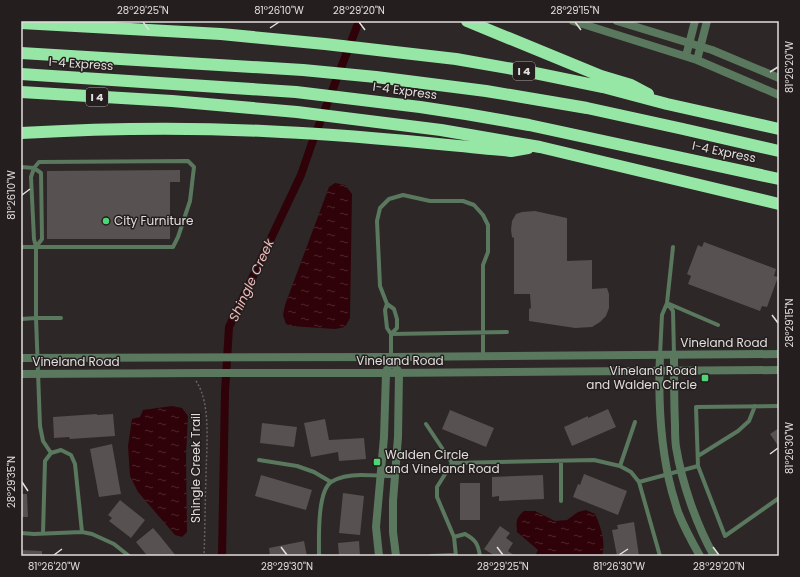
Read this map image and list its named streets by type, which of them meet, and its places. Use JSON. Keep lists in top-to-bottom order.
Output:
{
  "streets": {
    "highway": ["I-4 Express", "I 4"],
    "street": ["Vineland Road"],
    "path": ["Shingle Creek Trail"]
  },
  "water": ["Shingle Creek"],
  "places": {
    "other": ["City Furniture"],
    "transit": ["Vineland Road and Walden Circle", "Walden Circle and Vineland Road"]
  },
  "coordinates": [
    "28°29'25\"N",
    "81°26'10\"W",
    "28°29'20\"N",
    "28°29'15\"N",
    "81°26'20\"W",
    "81°26'30\"W",
    "28°29'35\"N",
    "28°29'30\"N"
  ]
}
